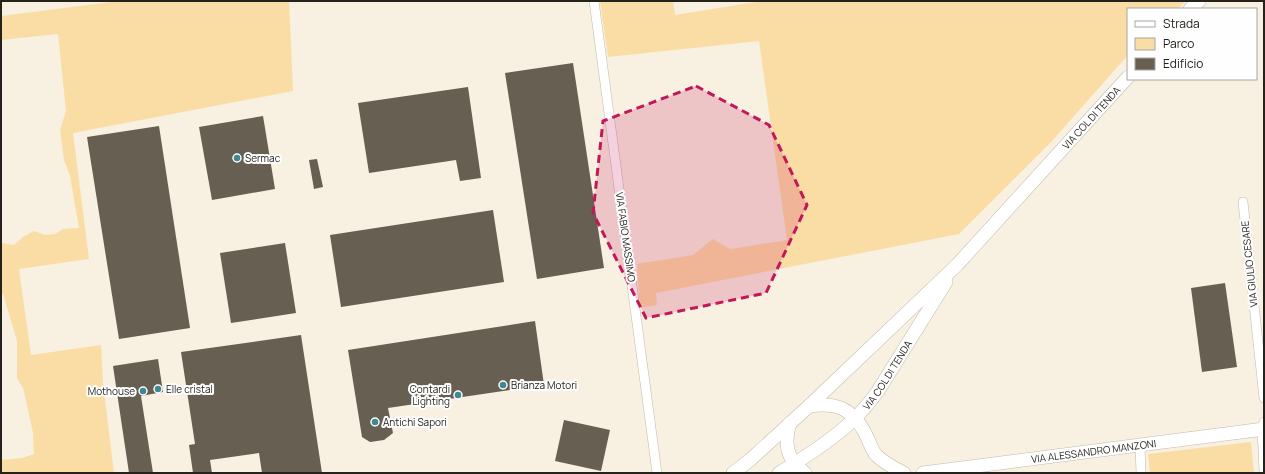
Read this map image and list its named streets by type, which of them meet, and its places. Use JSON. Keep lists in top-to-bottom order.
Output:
{
  "streets": {
    "main road": ["VIA COL DI TENDA", "VIA ALESSANDRO MANZONI"],
    "street": ["VIA FABIO MASSIMO", "VIA GIULIO CESARE"]
  },
  "places": [
    "Sermac",
    "Brianza Motori",
    "Elle cristal",
    "Mothouse",
    "Contardi Lighting",
    "Antichi Sapori"
  ],
  "legend": ["Strada", "Parco", "Edificio"]
}
